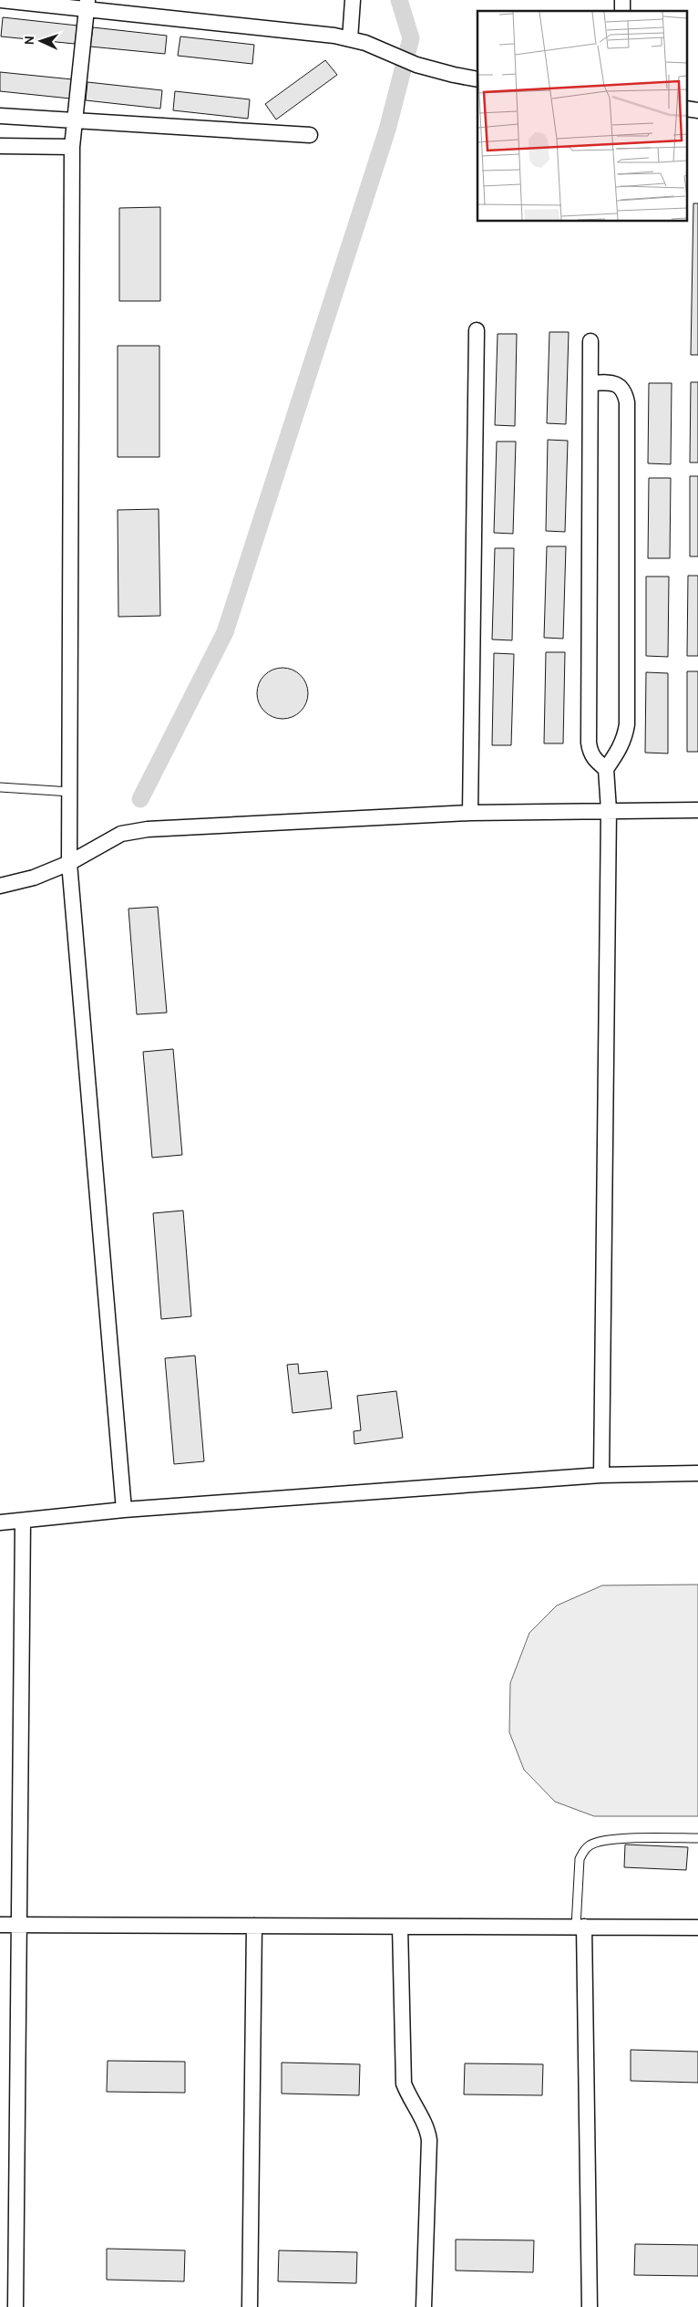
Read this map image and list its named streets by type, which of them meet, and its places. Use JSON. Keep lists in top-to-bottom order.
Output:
{
  "north": "left"
}
